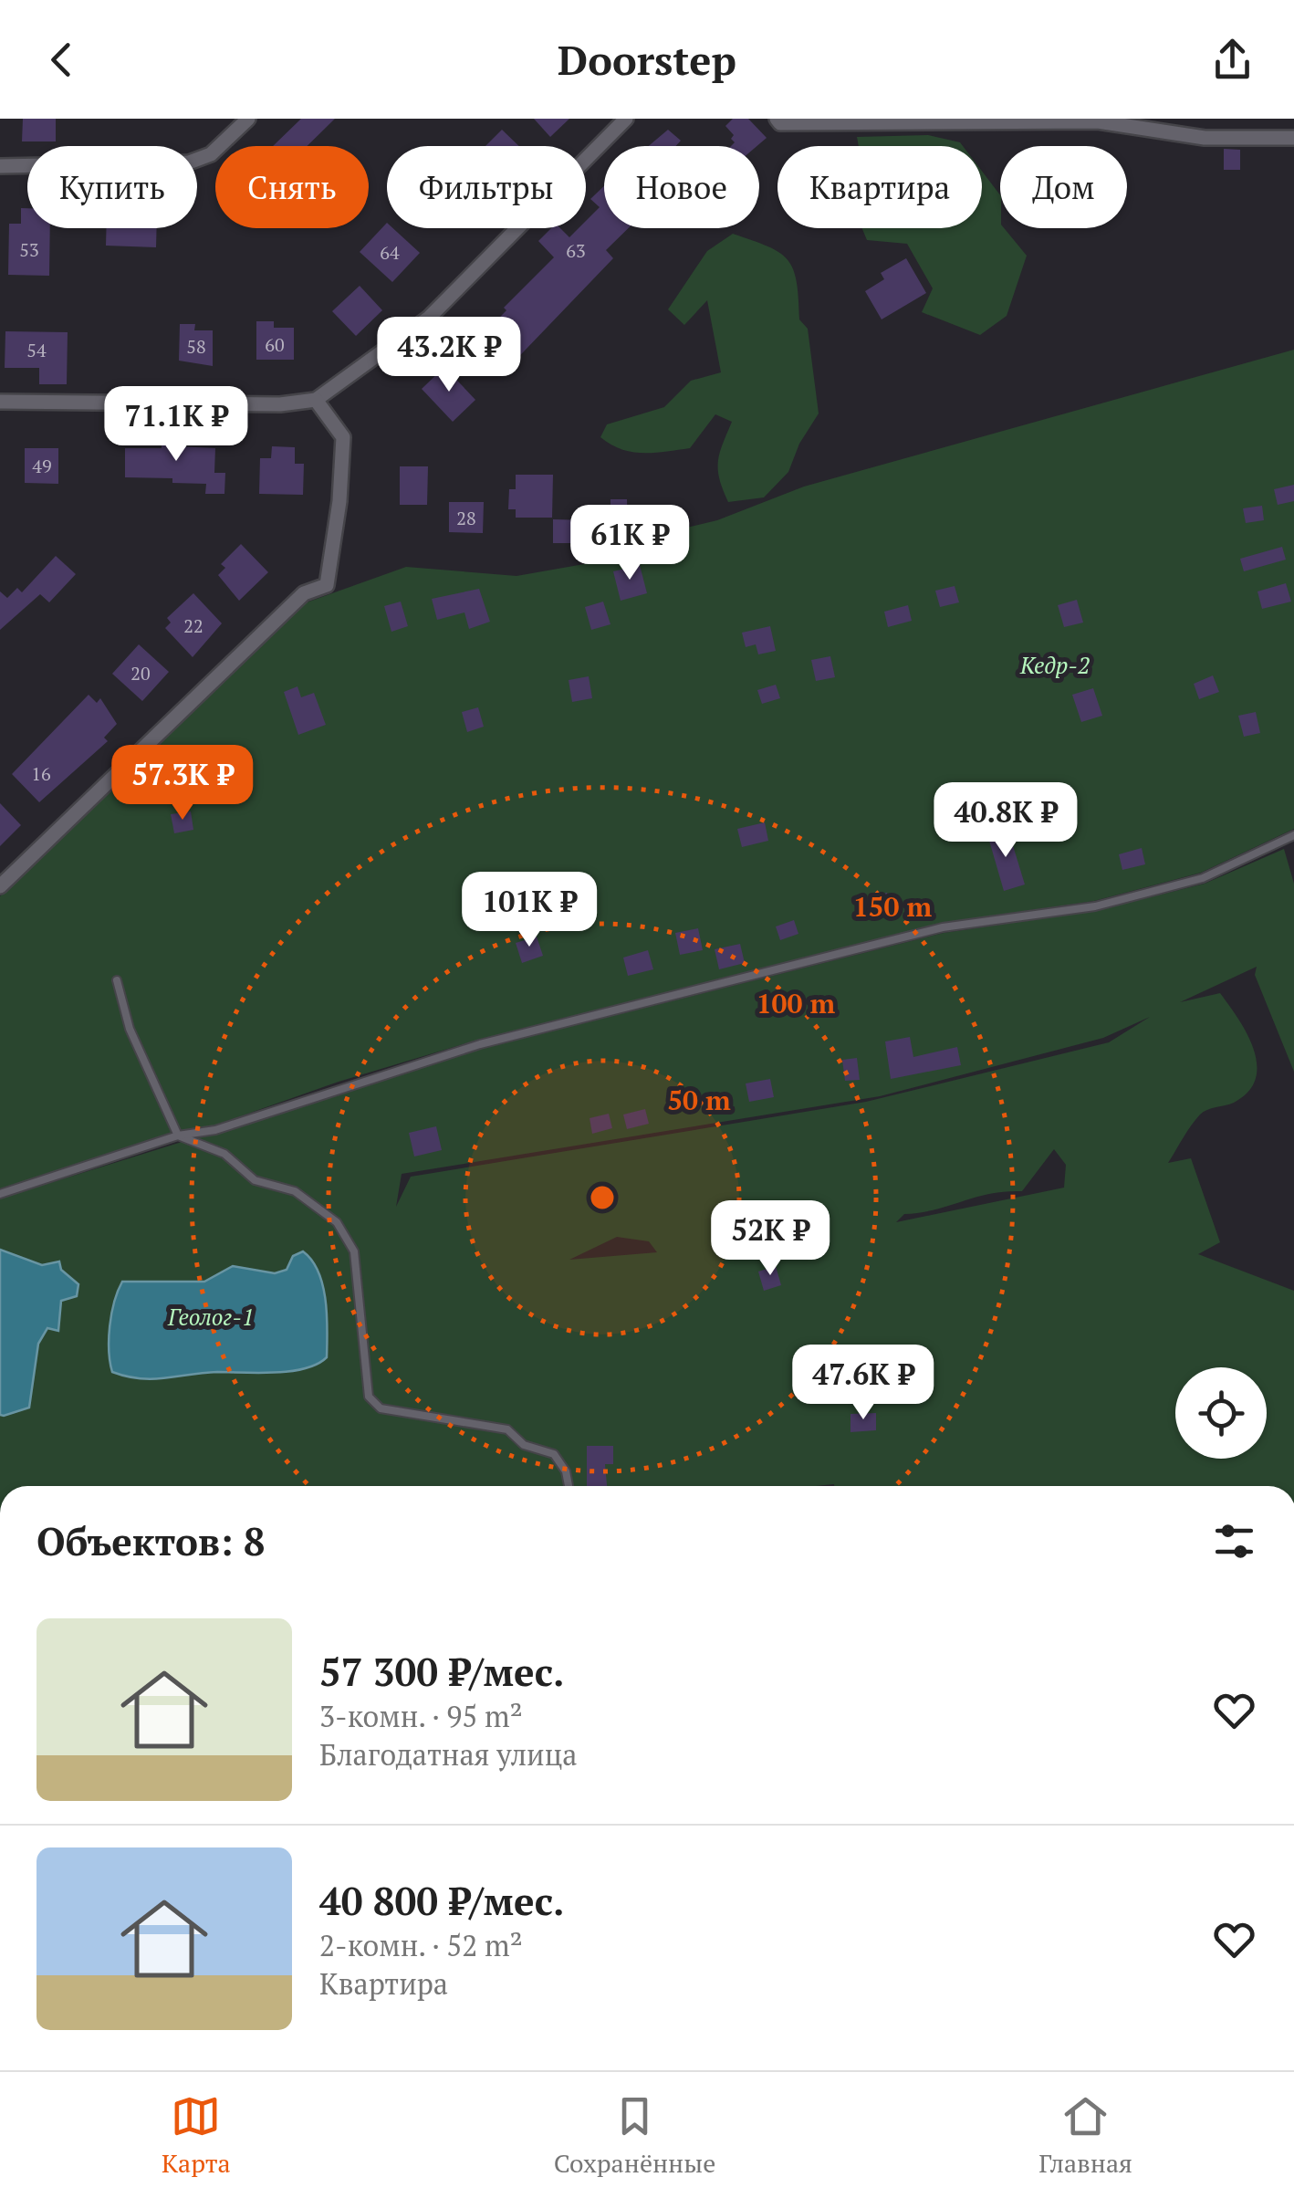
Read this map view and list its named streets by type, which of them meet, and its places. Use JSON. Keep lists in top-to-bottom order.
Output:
{
  "parks": ["Кедр-2", "Геолог-1"],
  "house_numbers": [
    "53",
    "63",
    "64",
    "60",
    "58",
    "54",
    "49",
    "28",
    "22",
    "20",
    "16"
  ],
  "page": {
    "header": "Doorstep",
    "chip": [
      "Купить",
      "Снять",
      "Фильтры",
      "Новое",
      "Квартира",
      "Дом"
    ],
    "price": [
      "43.2K ₽",
      "71.1K ₽",
      "61K ₽",
      "57.3K ₽",
      "40.8K ₽",
      "101K ₽",
      "52K ₽",
      "47.6K ₽"
    ],
    "heading": "Объектов: 8",
    "list": [
      {
        "name": "57 300 ₽/мес.",
        "note": "3-комн. · 95 m² · Благодатная улица"
      },
      {
        "name": "40 800 ₽/мес.",
        "note": "2-комн. · 52 m² · Квартира"
      }
    ],
    "tabs": ["Карта", "Сохранённые", "Главная"]
  },
  "rings": ["150 m", "100 m", "50 m"]
}
